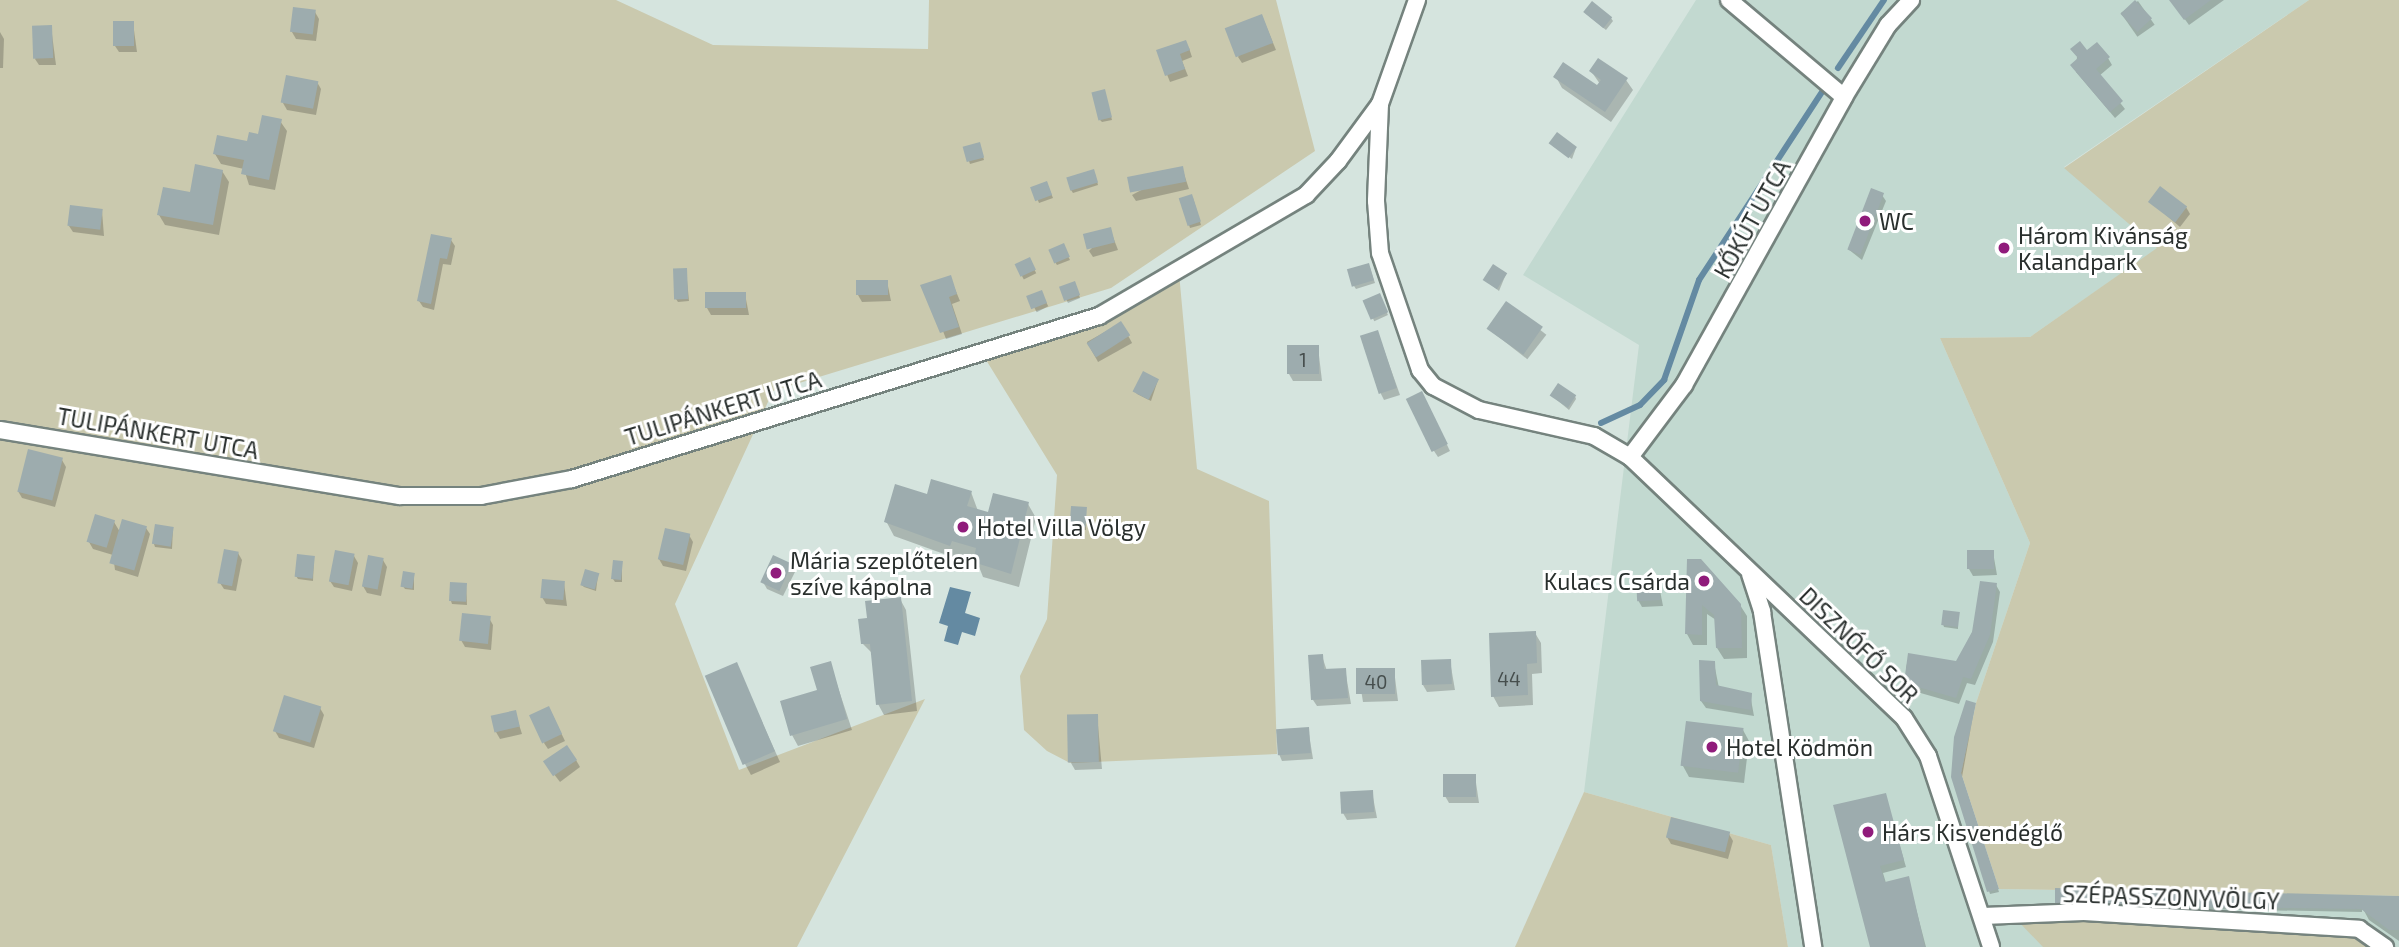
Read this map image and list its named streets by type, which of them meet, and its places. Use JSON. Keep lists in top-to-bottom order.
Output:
{
  "streets": {
    "street": [
      "KŐKÚT UTCA",
      "TULIPÁNKERT UTCA",
      "DISZNÓFŐ SOR",
      "SZÉPASSZONYVÖLGY"
    ]
  },
  "crossings": [
    ["DISZNÓFŐ SOR", "SZÉPASSZONYVÖLGY"]
  ],
  "places": [
    "WC",
    "Három Kivánság Kalandpark",
    "Hotel Villa Völgy",
    "Mária szeplőtelen szíve kápolna",
    "Kulacs Csárda",
    "Hotel Ködmön",
    "Hárs Kisvendéglő"
  ],
  "house_numbers": ["1", "44", "40"]
}
